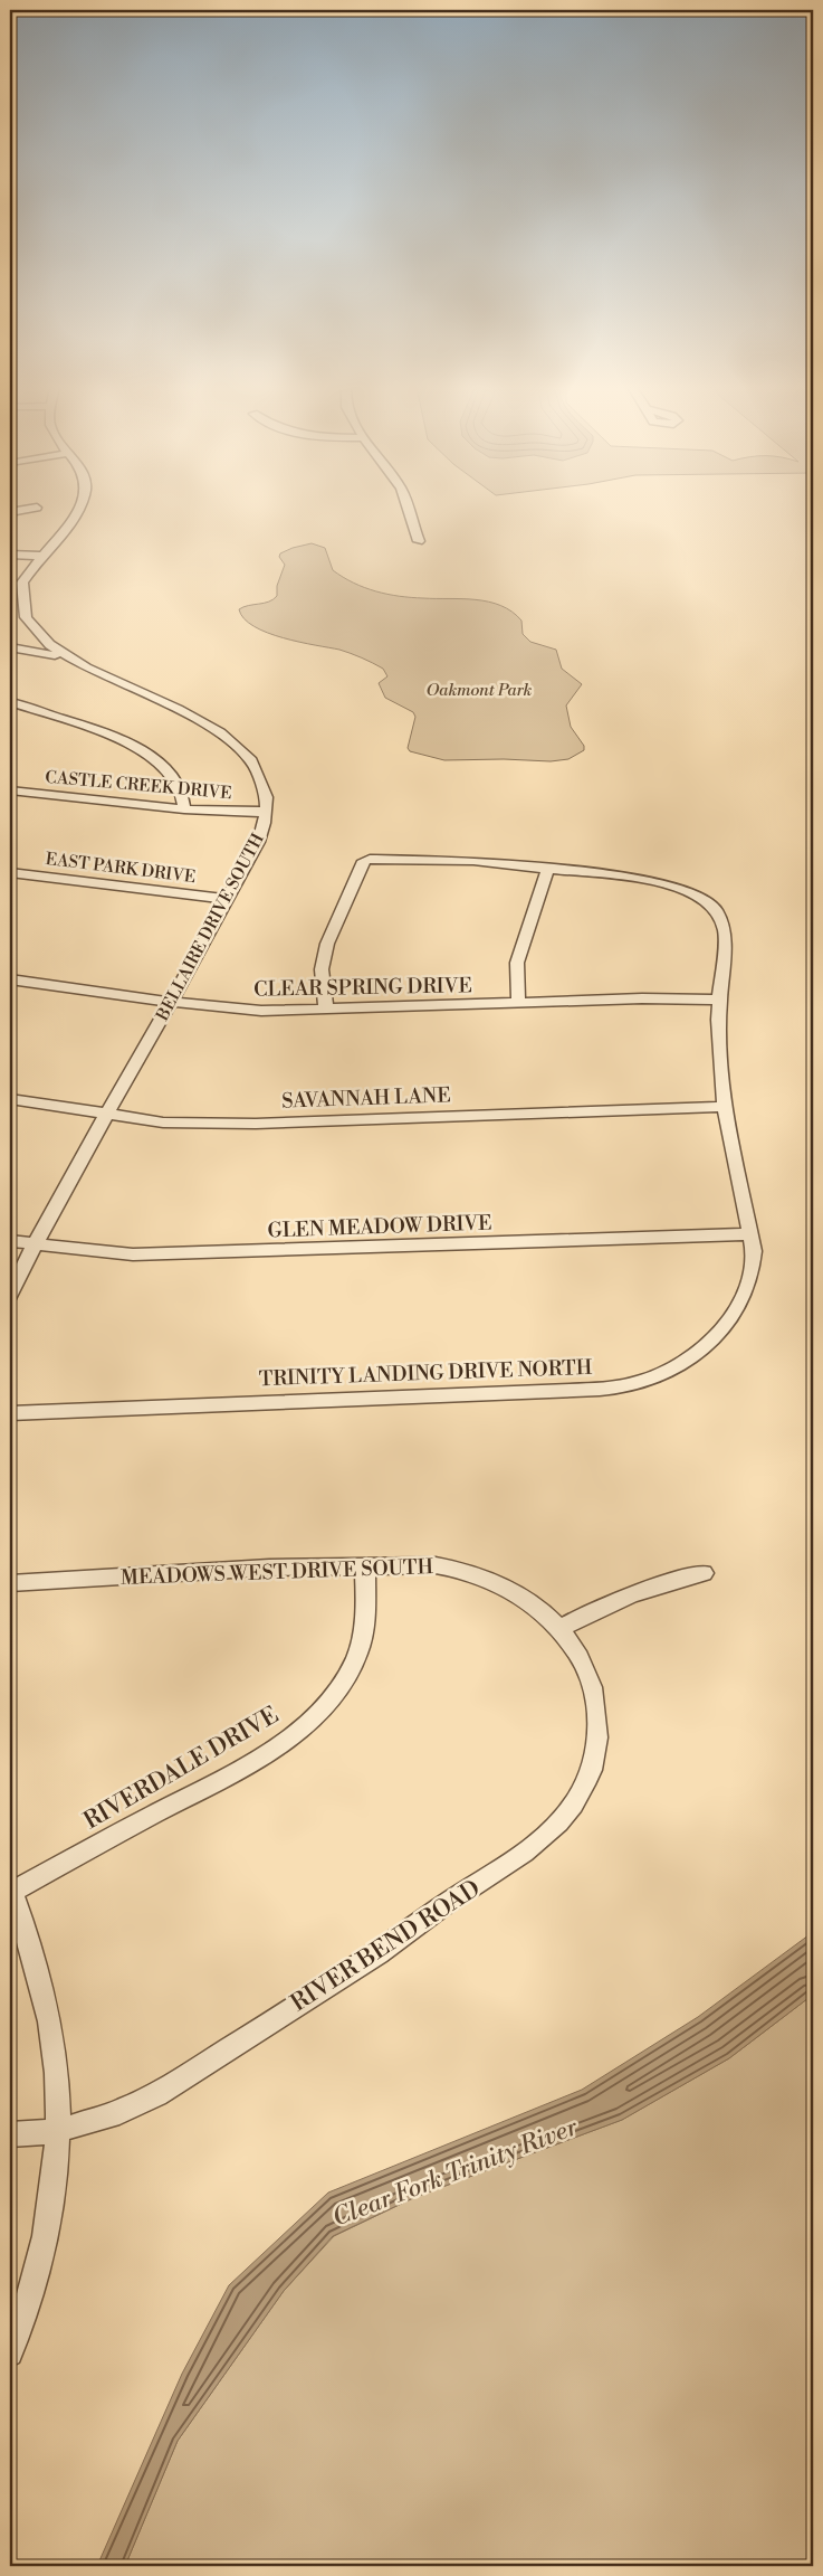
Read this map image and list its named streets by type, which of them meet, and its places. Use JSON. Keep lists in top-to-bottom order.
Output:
{
  "streets": {
    "street": [
      "CASTLE CREEK DRIVE",
      "EAST PARK DRIVE",
      "BELLAIRE DRIVE SOUTH",
      "CLEAR SPRING DRIVE",
      "SAVANNAH LANE",
      "GLEN MEADOW DRIVE",
      "TRINITY LANDING DRIVE NORTH",
      "MEADOWS WEST DRIVE SOUTH",
      "RIVERDALE DRIVE",
      "RIVER BEND ROAD"
    ]
  },
  "crossings": [
    ["CASTLE CREEK DRIVE", "BELLAIRE DRIVE SOUTH"],
    ["EAST PARK DRIVE", "BELLAIRE DRIVE SOUTH"],
    ["BELLAIRE DRIVE SOUTH", "CLEAR SPRING DRIVE"],
    ["BELLAIRE DRIVE SOUTH", "SAVANNAH LANE"],
    ["BELLAIRE DRIVE SOUTH", "GLEN MEADOW DRIVE"],
    ["CLEAR SPRING DRIVE", "TRINITY LANDING DRIVE NORTH"],
    ["SAVANNAH LANE", "TRINITY LANDING DRIVE NORTH"],
    ["GLEN MEADOW DRIVE", "TRINITY LANDING DRIVE NORTH"],
    ["MEADOWS WEST DRIVE SOUTH", "RIVERDALE DRIVE"],
    ["MEADOWS WEST DRIVE SOUTH", "RIVER BEND ROAD"]
  ],
  "water": ["Clear Fork Trinity River"],
  "parks": ["Oakmont Park"]
}
